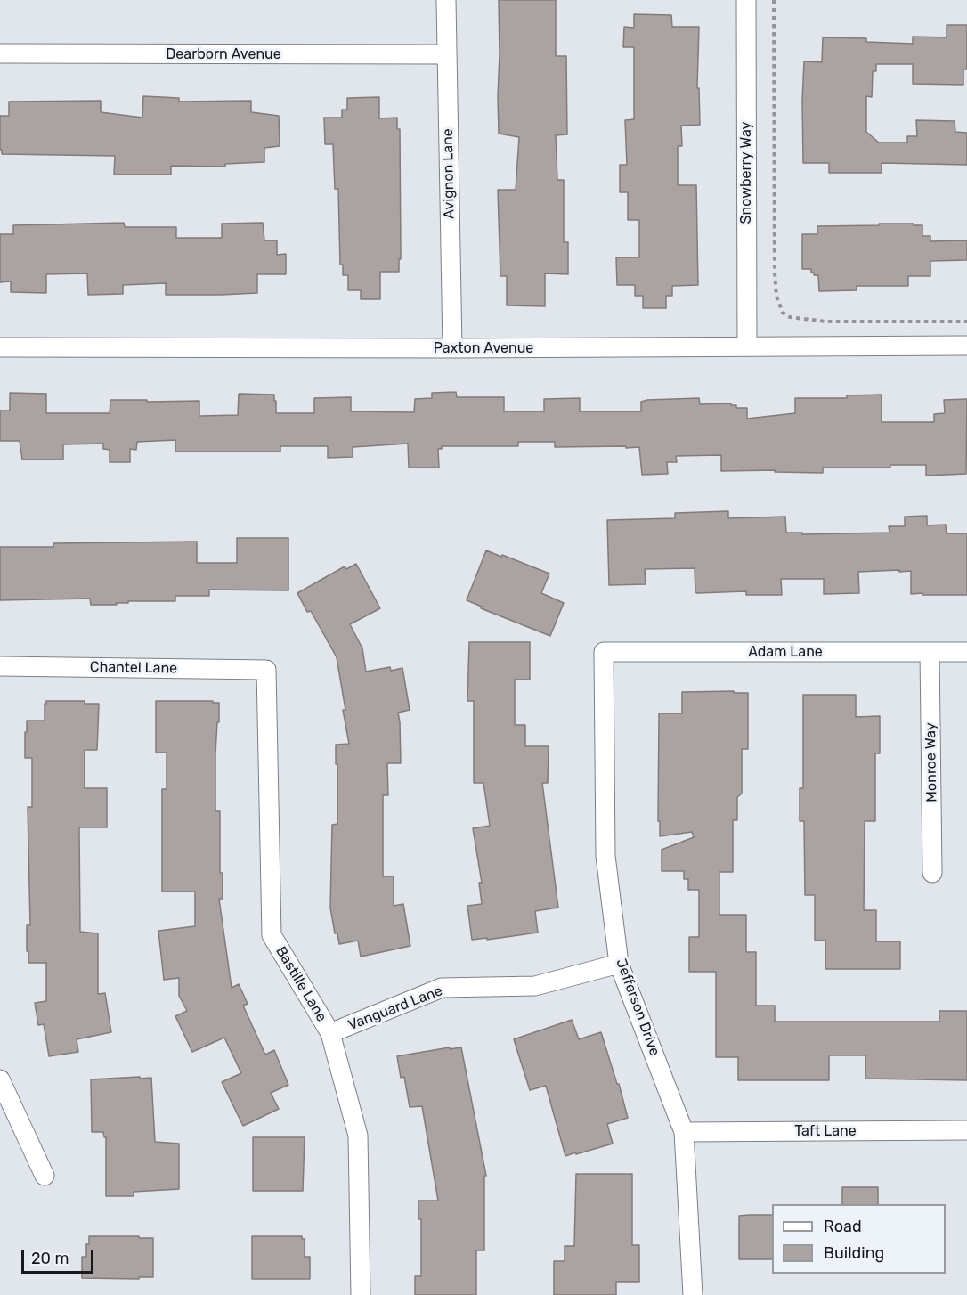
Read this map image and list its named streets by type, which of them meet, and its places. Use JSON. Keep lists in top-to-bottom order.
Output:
{
  "streets": {
    "street": [
      "Dearborn Avenue",
      "Snowberry Way",
      "Avignon Lane",
      "Paxton Avenue",
      "Adam Lane",
      "Chantel Lane",
      "Monroe Way",
      "Bastille Lane",
      "Jefferson Drive",
      "Vanguard Lane",
      "Taft Lane"
    ]
  },
  "crossings": [
    ["Dearborn Avenue", "Avignon Lane"],
    ["Snowberry Way", "Paxton Avenue"],
    ["Avignon Lane", "Paxton Avenue"],
    ["Adam Lane", "Monroe Way"],
    ["Adam Lane", "Jefferson Drive"],
    ["Chantel Lane", "Bastille Lane"],
    ["Bastille Lane", "Vanguard Lane"],
    ["Jefferson Drive", "Vanguard Lane"],
    ["Jefferson Drive", "Taft Lane"]
  ],
  "legend": ["Road", "Building"],
  "scale_bar": "20 m"
}
